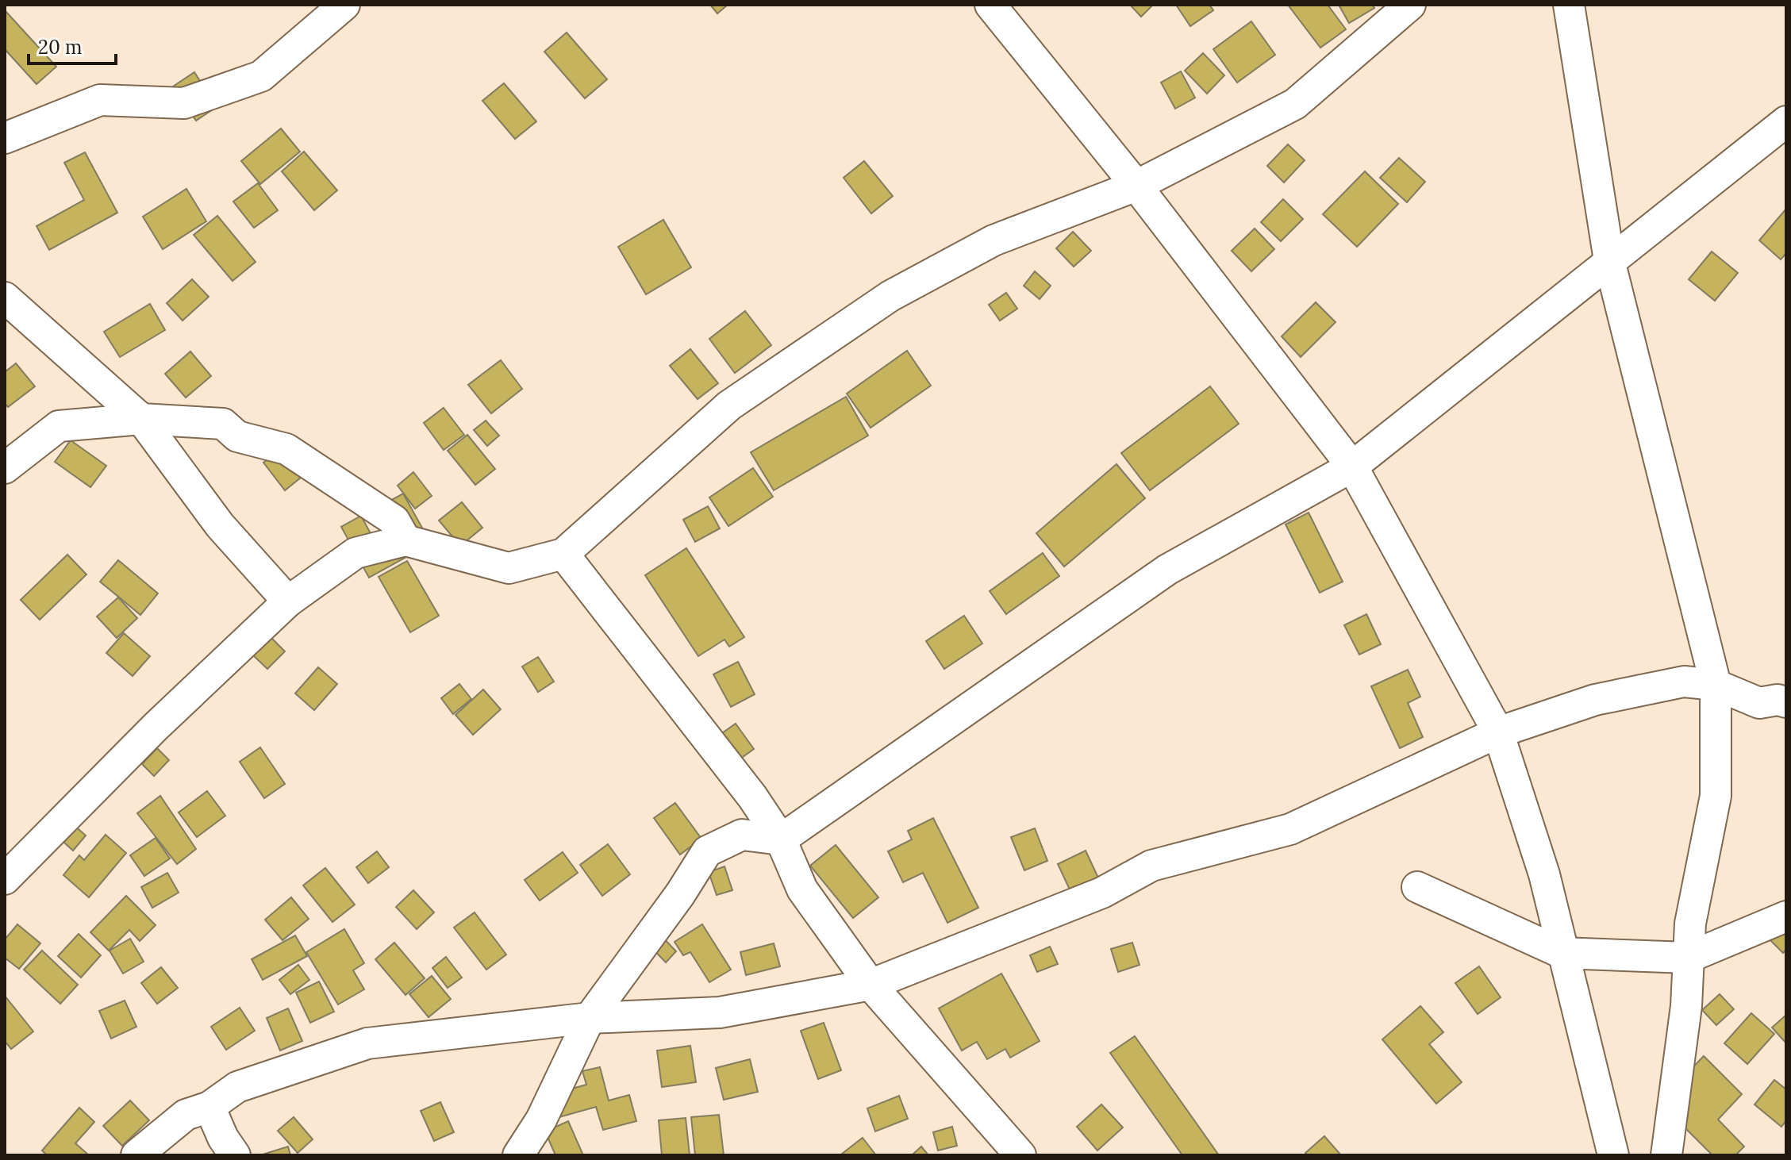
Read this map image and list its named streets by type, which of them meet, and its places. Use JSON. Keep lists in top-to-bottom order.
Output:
{
  "scale_bar": "20 m"
}
